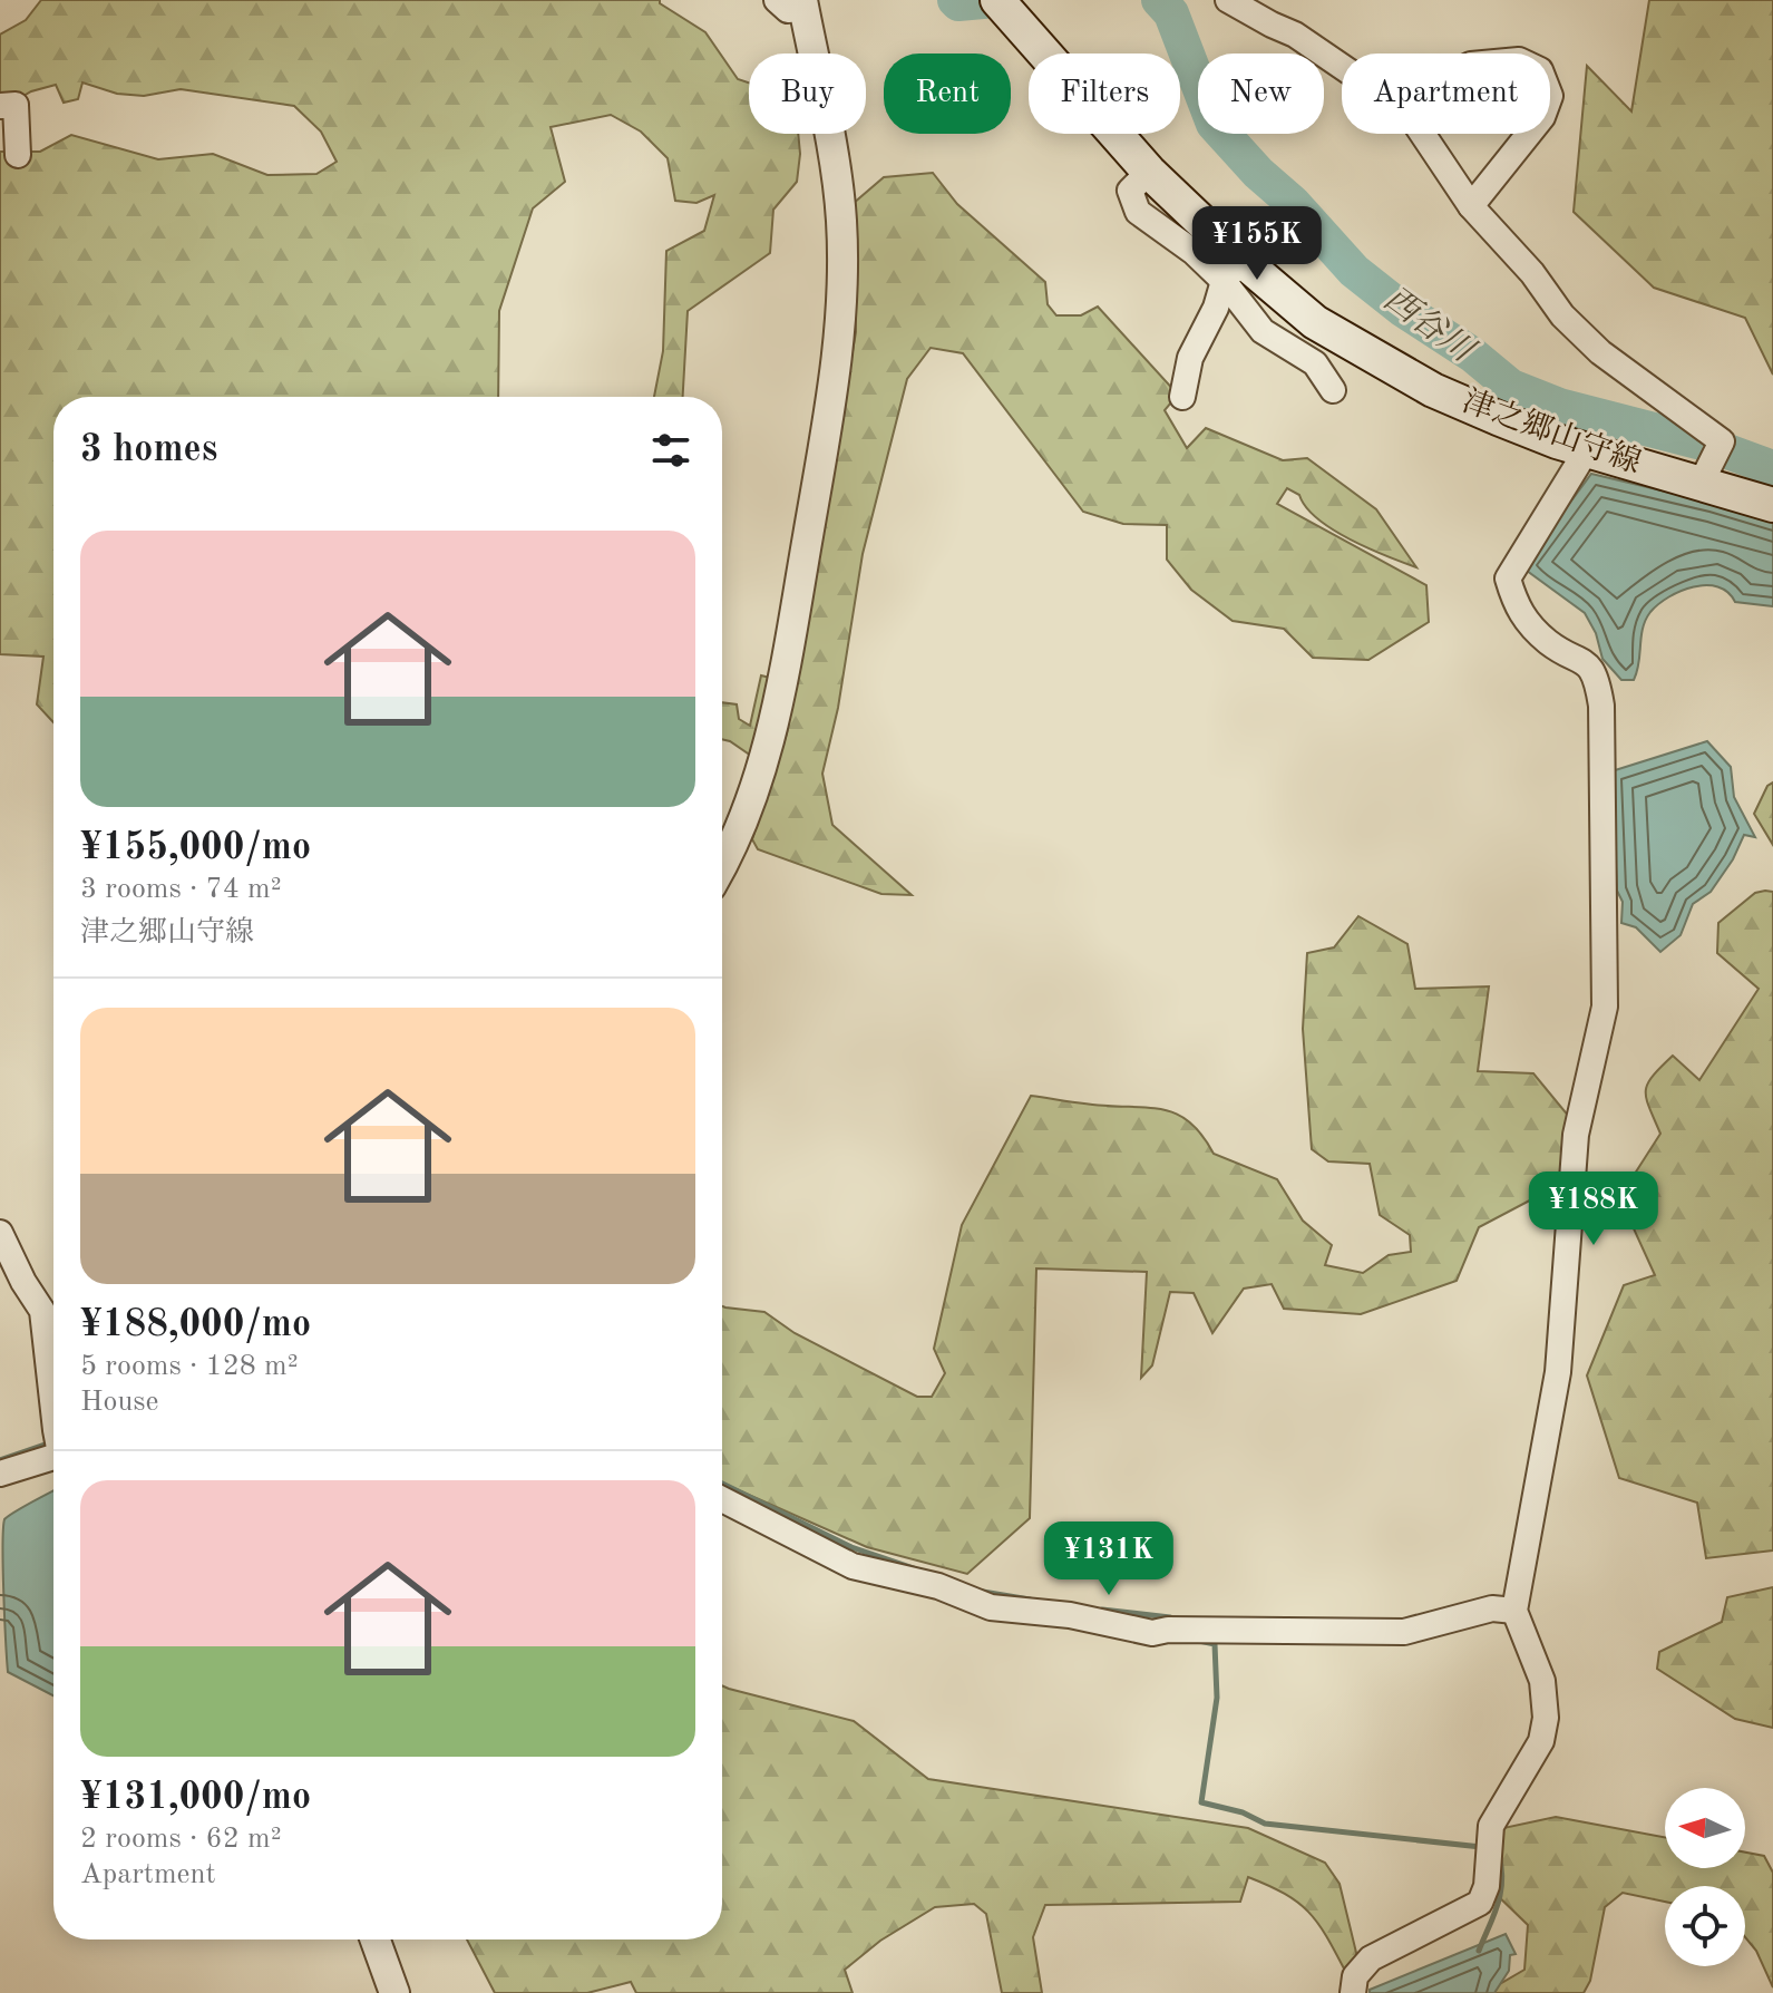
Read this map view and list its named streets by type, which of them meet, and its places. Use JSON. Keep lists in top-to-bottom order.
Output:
{
  "streets": {
    "main road": ["津之郷山守線"]
  },
  "water": ["西谷川"],
  "north": "left",
  "page": {
    "chip": [
      "Buy",
      "Rent",
      "Filters",
      "New",
      "Apartment"
    ],
    "price": ["¥155K", "¥188K", "¥131K"],
    "heading": "3 homes",
    "list": [
      {
        "name": "¥155,000/mo",
        "note": "3 rooms · 74 m² · 津之郷山守線"
      },
      {
        "name": "¥188,000/mo",
        "note": "5 rooms · 128 m² · House"
      },
      {
        "name": "¥131,000/mo",
        "note": "2 rooms · 62 m² · Apartment"
      }
    ]
  }
}
